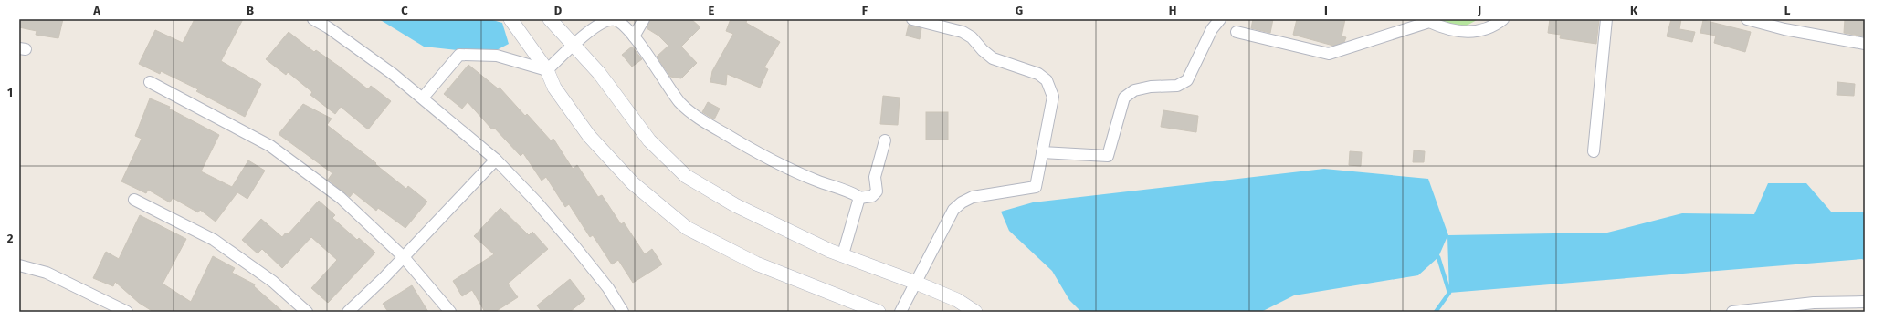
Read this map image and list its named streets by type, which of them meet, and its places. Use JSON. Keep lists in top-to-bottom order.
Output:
{
  "grid": {
    "columns": [
      "A",
      "B",
      "C",
      "D",
      "E",
      "F",
      "G",
      "H",
      "I",
      "J",
      "K",
      "L"
    ],
    "rows": ["1", "2"]
  }
}
